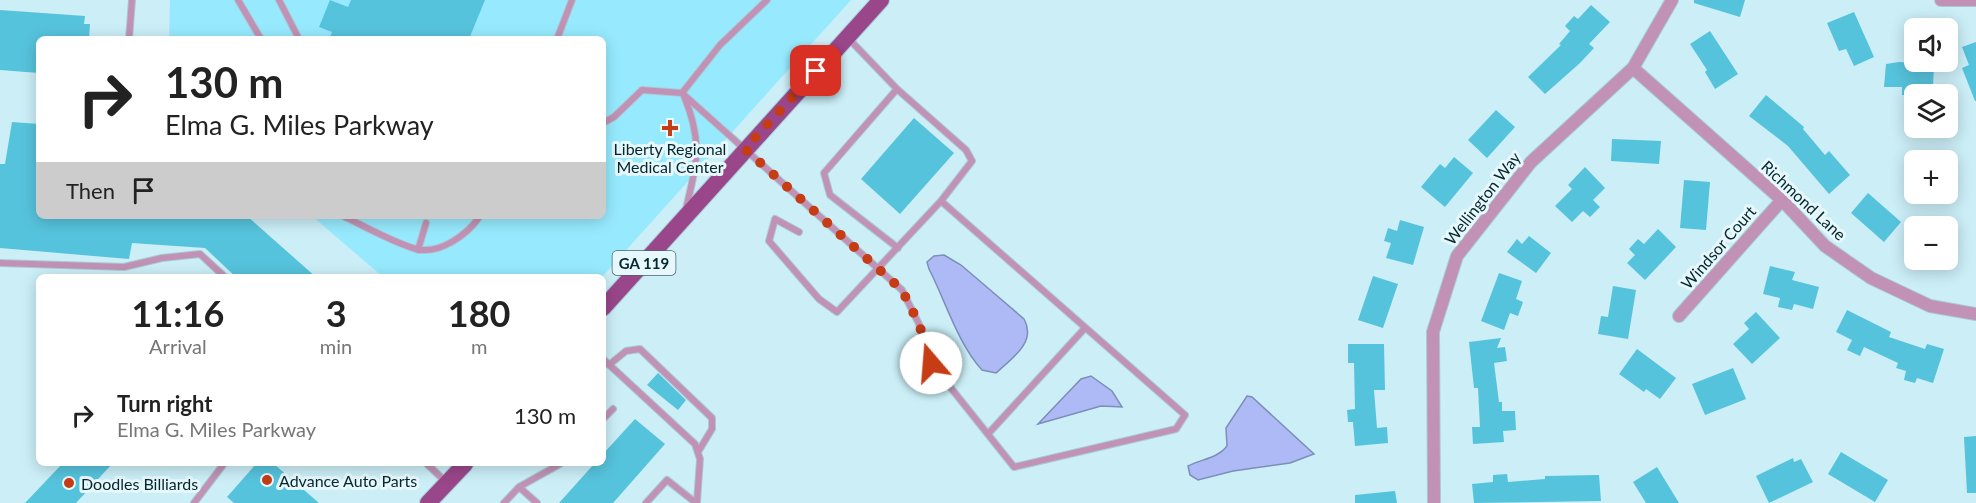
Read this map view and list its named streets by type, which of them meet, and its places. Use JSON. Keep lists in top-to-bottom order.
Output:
{
  "streets": {
    "main road": ["GA 119"],
    "street": ["Wellington Way", "Richmond Lane", "Windsor Court"]
  },
  "crossings": [
    ["Wellington Way", "Richmond Lane"],
    ["Richmond Lane", "Windsor Court"]
  ],
  "places": {
    "health": ["Liberty Regional Medical Center"],
    "other": ["Advance Auto Parts", "Doodles Billiards"]
  },
  "page": {
    "map_buttons": ["+", "−"],
    "turn": ["130 m", "Elma G. Miles Parkway"],
    "then": "Then",
    "eta": [
      "11:16",
      "Arrival",
      "3",
      "min",
      "180",
      "m"
    ],
    "list": [
      {
        "name": "Turn right",
        "note": "Elma G. Miles Parkway",
        "value": "130 m"
      }
    ]
  }
}
